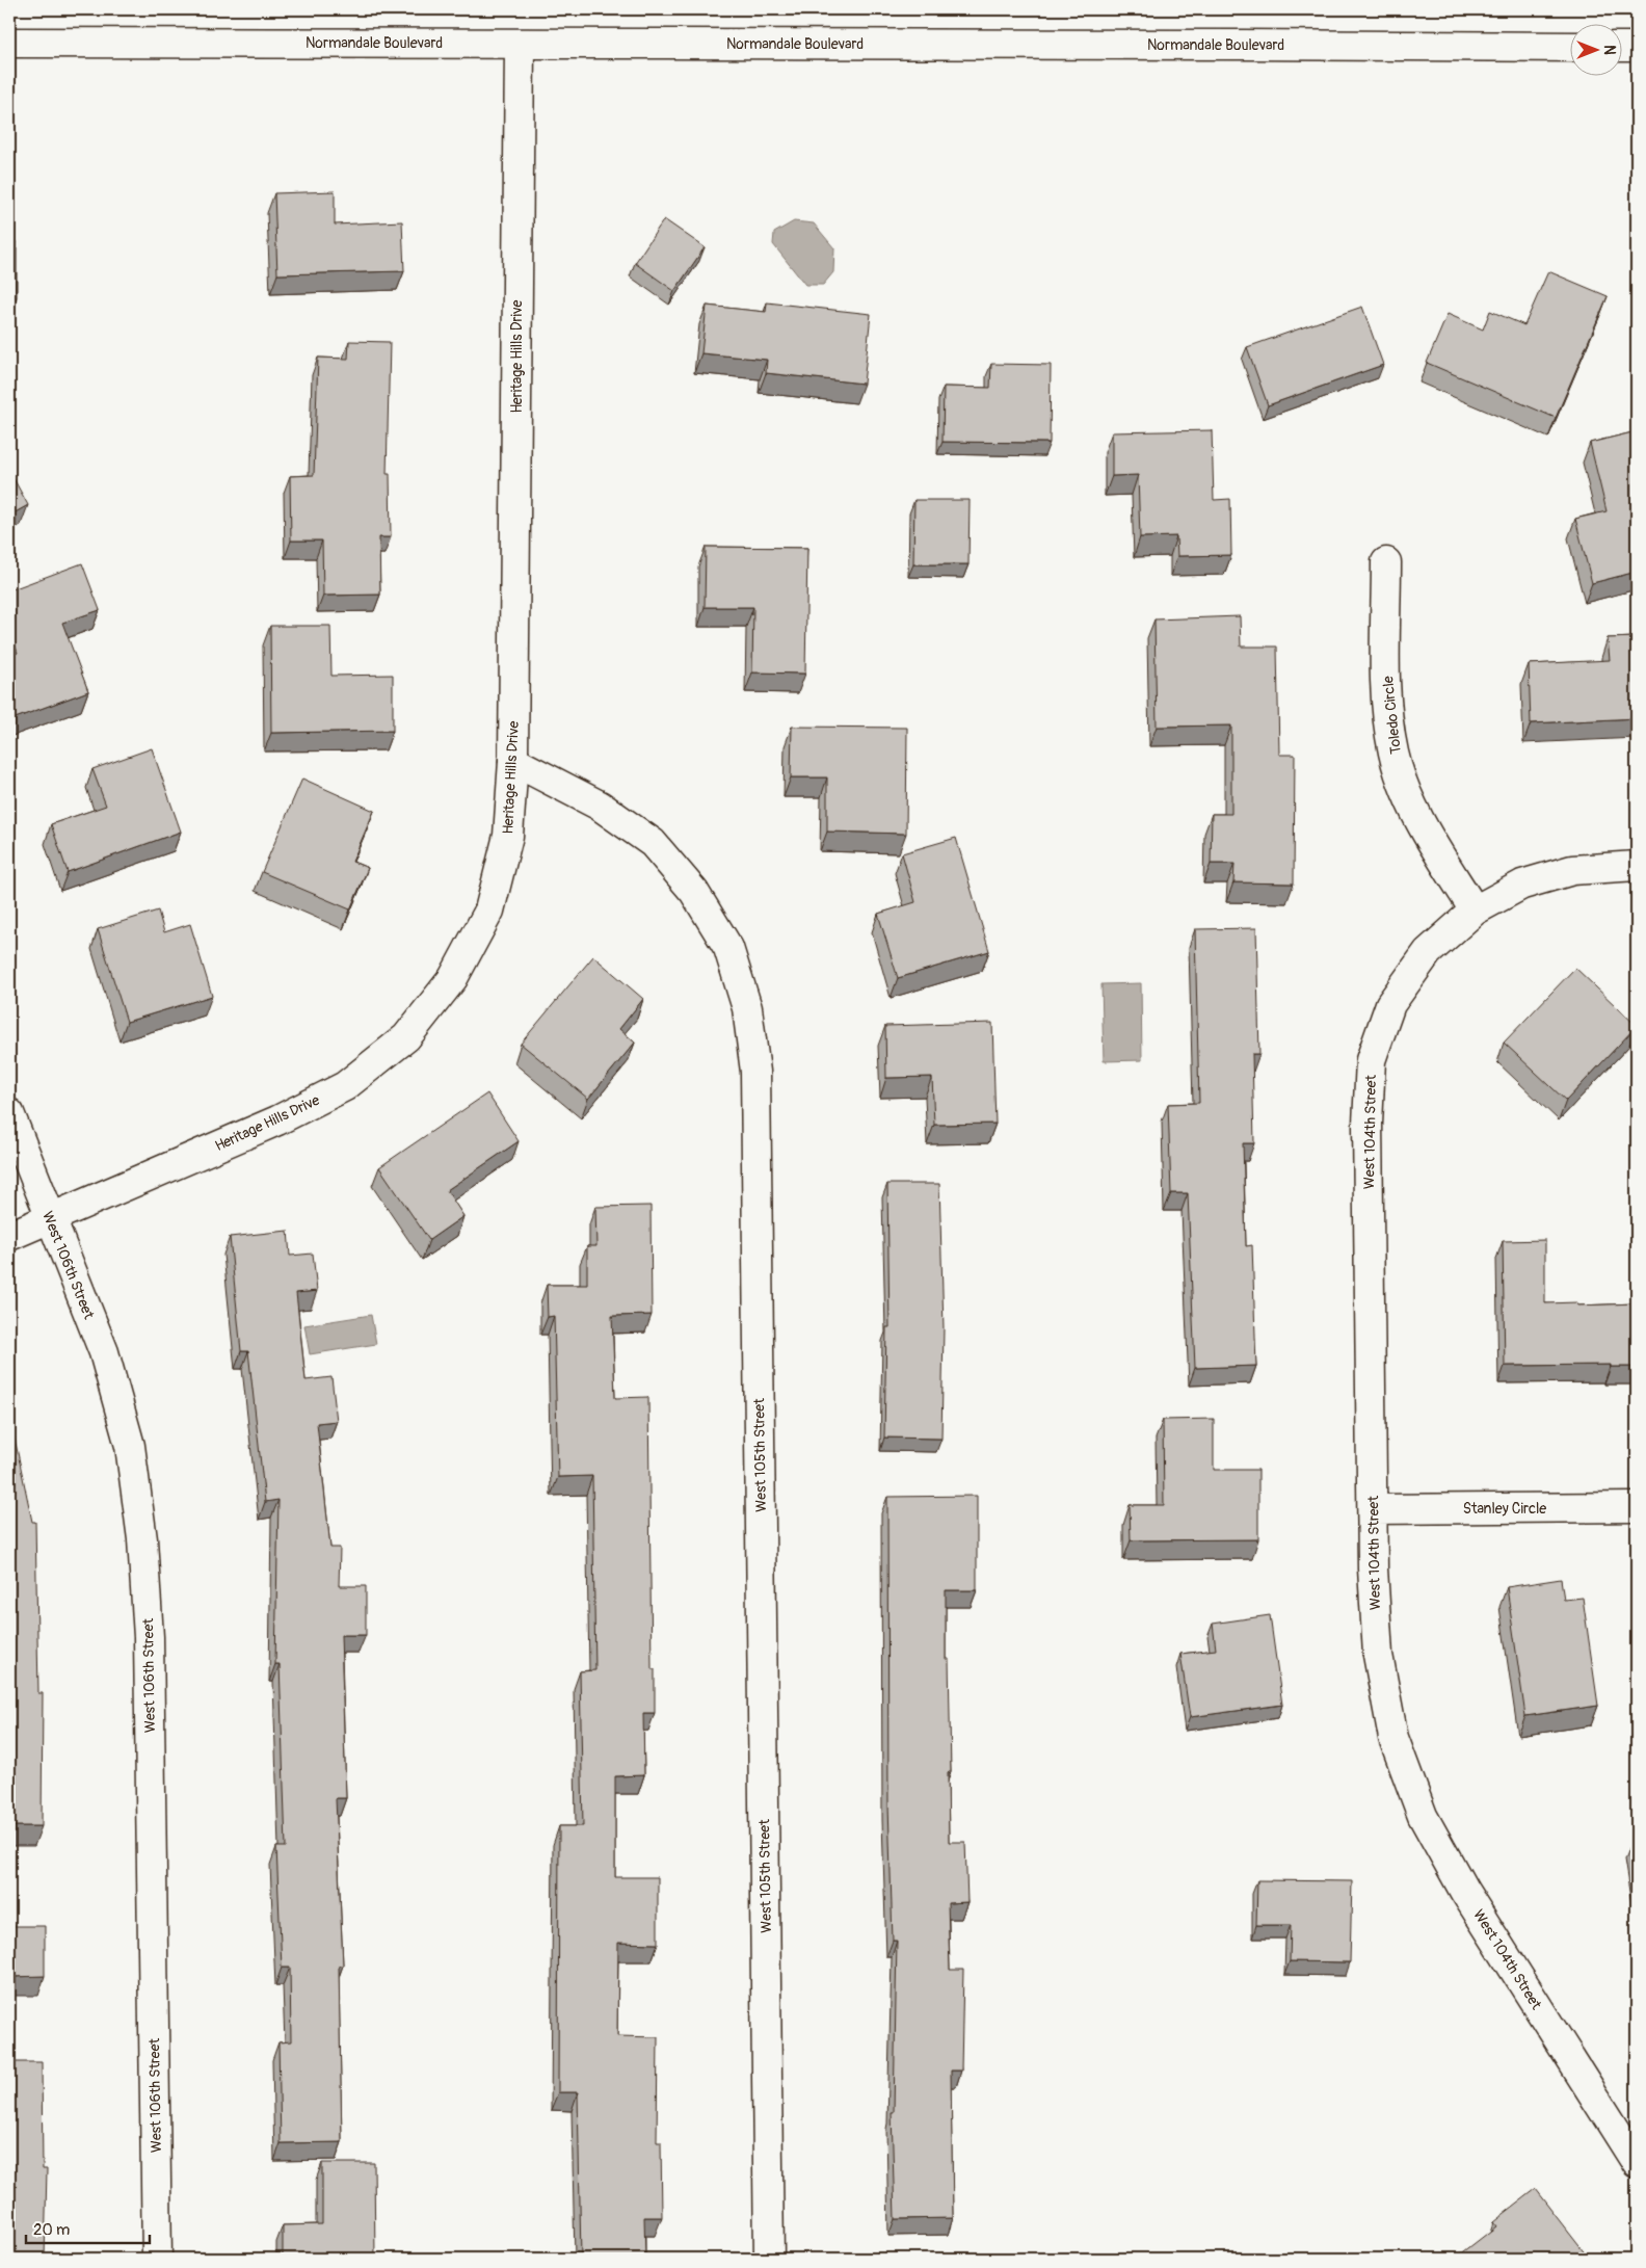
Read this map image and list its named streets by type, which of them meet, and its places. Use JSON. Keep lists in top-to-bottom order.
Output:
{
  "streets": {
    "street": [
      "Normandale Boulevard",
      "Heritage Hills Drive",
      "Toledo Circle",
      "West 104th Street",
      "West 106th Street",
      "West 105th Street",
      "Stanley Circle"
    ]
  },
  "crossings": [
    ["Normandale Boulevard", "Heritage Hills Drive"],
    ["Heritage Hills Drive", "West 106th Street"],
    ["Heritage Hills Drive", "West 105th Street"],
    ["Toledo Circle", "West 104th Street"],
    ["West 104th Street", "Stanley Circle"]
  ],
  "scale_bar": "20 m",
  "north": "right"
}
